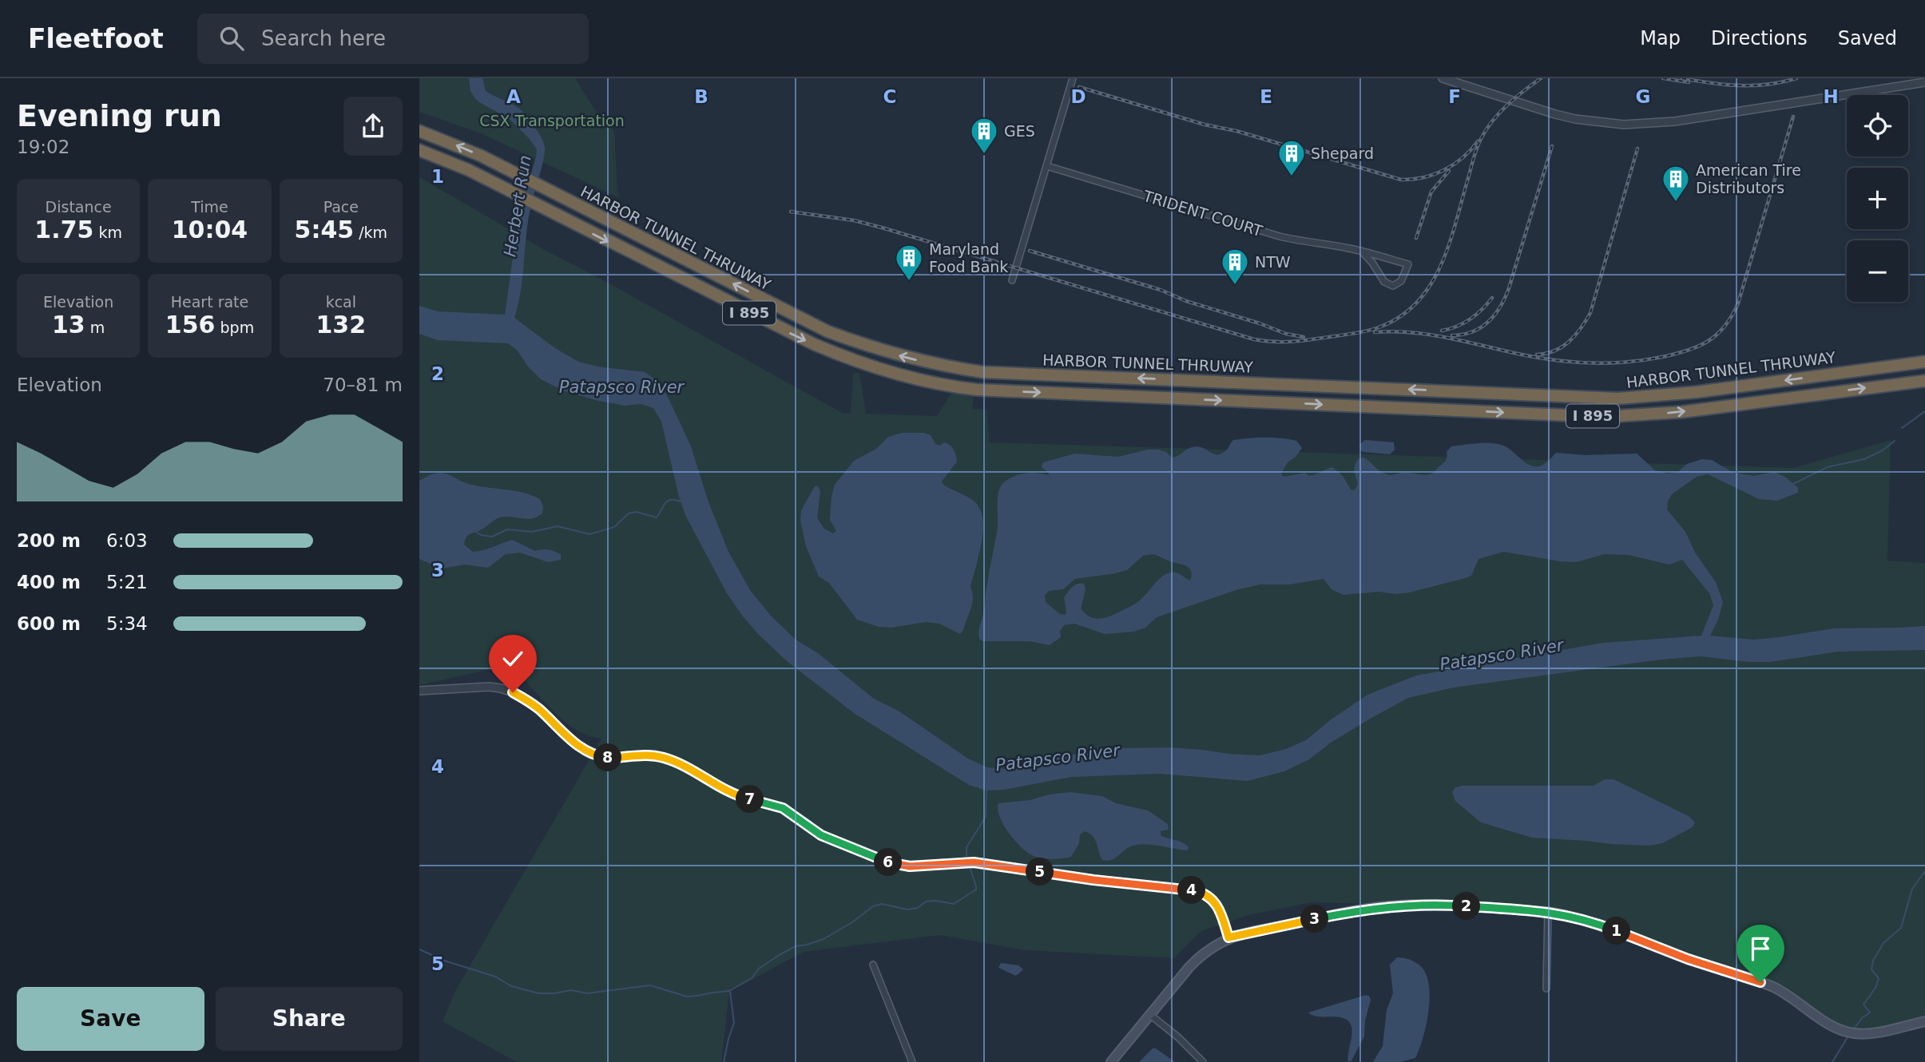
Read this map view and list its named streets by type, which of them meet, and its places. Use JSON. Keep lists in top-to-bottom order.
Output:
{
  "streets": {
    "highway": ["HARBOR TUNNEL THRUWAY", "I 895"],
    "street": ["TRIDENT COURT"]
  },
  "water": ["Herbert Run", "Patapsco River"],
  "parks": ["CSX Transportation"],
  "places": {
    "building": [
      "GES",
      "Shepard",
      "American Tire Distributors",
      "Maryland Food Bank",
      "NTW"
    ]
  },
  "page": {
    "header": "Fleetfoot",
    "search": "Search here",
    "nav": ["Map", "Directions", "Saved"],
    "heading": ["Evening run", "19:02"],
    "map_buttons": ["+", "−"],
    "stats": [
      ["Distance", "1.75 km"],
      ["Time", "10:04"],
      ["Pace", "5:45 /km"],
      ["Elevation", "13 m"],
      ["Heart rate", "156 bpm"],
      ["kcal", "132"]
    ],
    "chart": ["Elevation", "70–81 m"],
    "list": [
      {
        "name": "200 m",
        "note": "6:03"
      },
      {
        "name": "400 m",
        "note": "5:21"
      },
      {
        "name": "600 m",
        "note": "5:34"
      }
    ],
    "pins": [
      "8",
      "7",
      "6",
      "5",
      "4",
      "2",
      "3",
      "1"
    ],
    "buttons": ["Save", "Share"]
  },
  "grid": {
    "columns": [
      "A",
      "B",
      "C",
      "D",
      "E",
      "F",
      "G",
      "H"
    ],
    "rows": [
      "1",
      "2",
      "3",
      "4",
      "5"
    ]
  }
}
